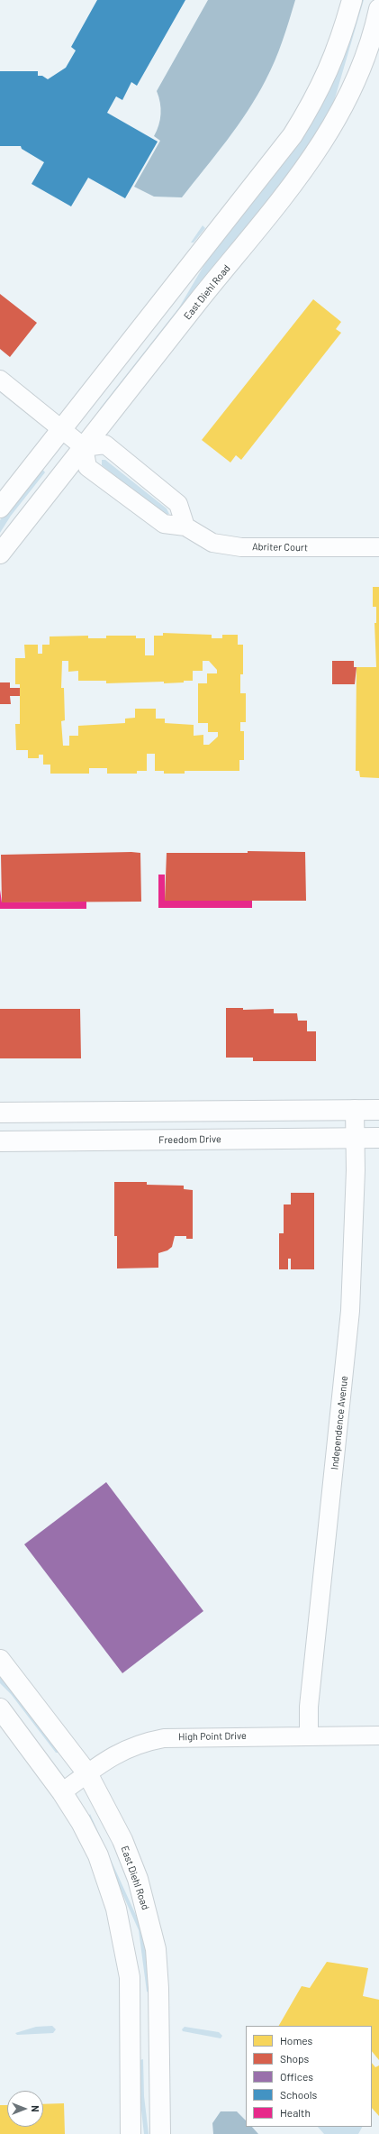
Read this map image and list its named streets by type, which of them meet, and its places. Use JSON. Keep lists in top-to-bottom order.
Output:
{
  "streets": {
    "street": [
      "East Diehl Road",
      "Abriter Court",
      "Freedom Drive",
      "Independence Avenue",
      "High Point Drive"
    ]
  },
  "crossings": [
    ["East Diehl Road", "Abriter Court"],
    ["East Diehl Road", "High Point Drive"],
    ["Freedom Drive", "Independence Avenue"],
    ["Independence Avenue", "High Point Drive"]
  ],
  "legend": [
    "Homes",
    "Shops",
    "Offices",
    "Schools",
    "Health"
  ],
  "north": "right"
}
